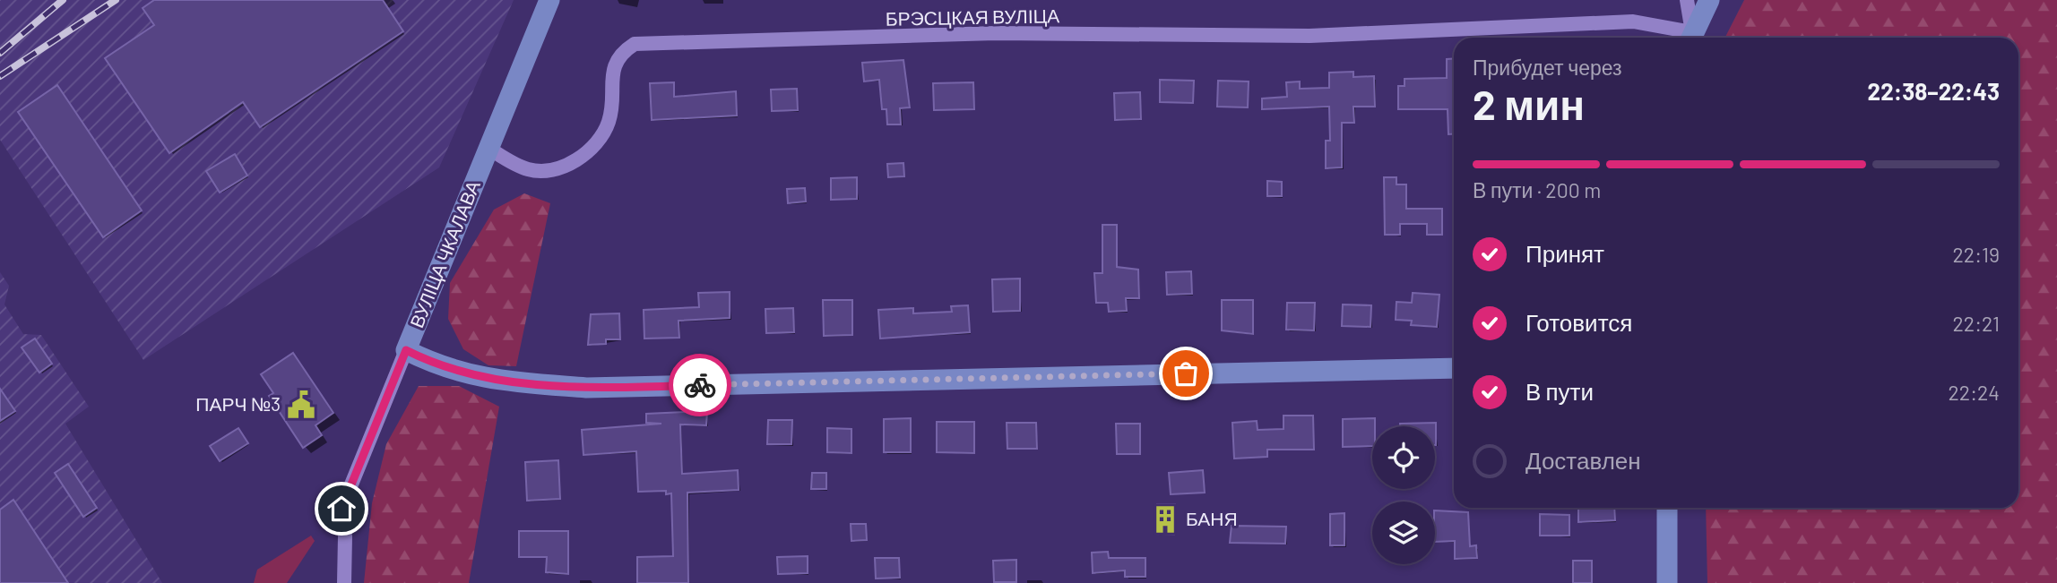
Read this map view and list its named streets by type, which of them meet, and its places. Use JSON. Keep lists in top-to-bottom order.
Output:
{
  "streets": {
    "street": ["БРЭСЦКАЯ ВУЛІЦА", "ВУЛІЦА ЧКАЛАВА"]
  },
  "crossings": [
    ["БРЭСЦКАЯ ВУЛІЦА", "ВУЛІЦА ЧКАЛАВА"]
  ],
  "places": {
    "public building": ["ПАРЧ №3"],
    "building": ["БАНЯ"]
  },
  "page": {
    "heading": ["2 мин", "Прибудет через", "22:38–22:43"],
    "bar": "В пути · 200 m",
    "list": [
      ["Принят", "22:19"],
      ["Готовится", "22:21"],
      ["В пути", "22:24"],
      "Доставлен"
    ]
  }
}
